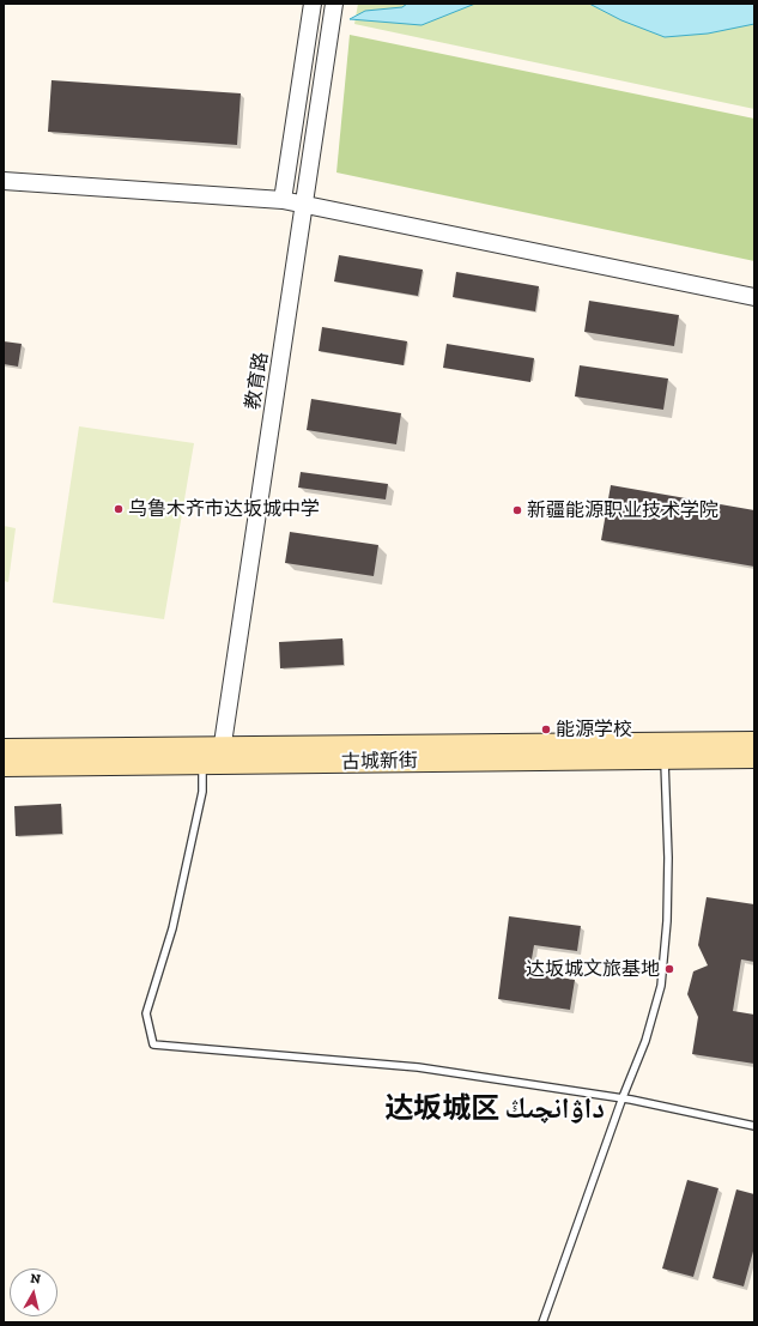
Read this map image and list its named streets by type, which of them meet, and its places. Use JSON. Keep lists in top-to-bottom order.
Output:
{
  "streets": {
    "main road": ["古城新街"],
    "street": ["教育路"]
  },
  "crossings": [
    ["教育路", "古城新街"]
  ],
  "districts": ["达坂城区 داۋانچىڭ"],
  "places": [
    "乌鲁木齐市达坂城中学",
    "新疆能源职业技术学院",
    "能源学校",
    "达坂城文旅基地"
  ],
  "north": "top"
}
